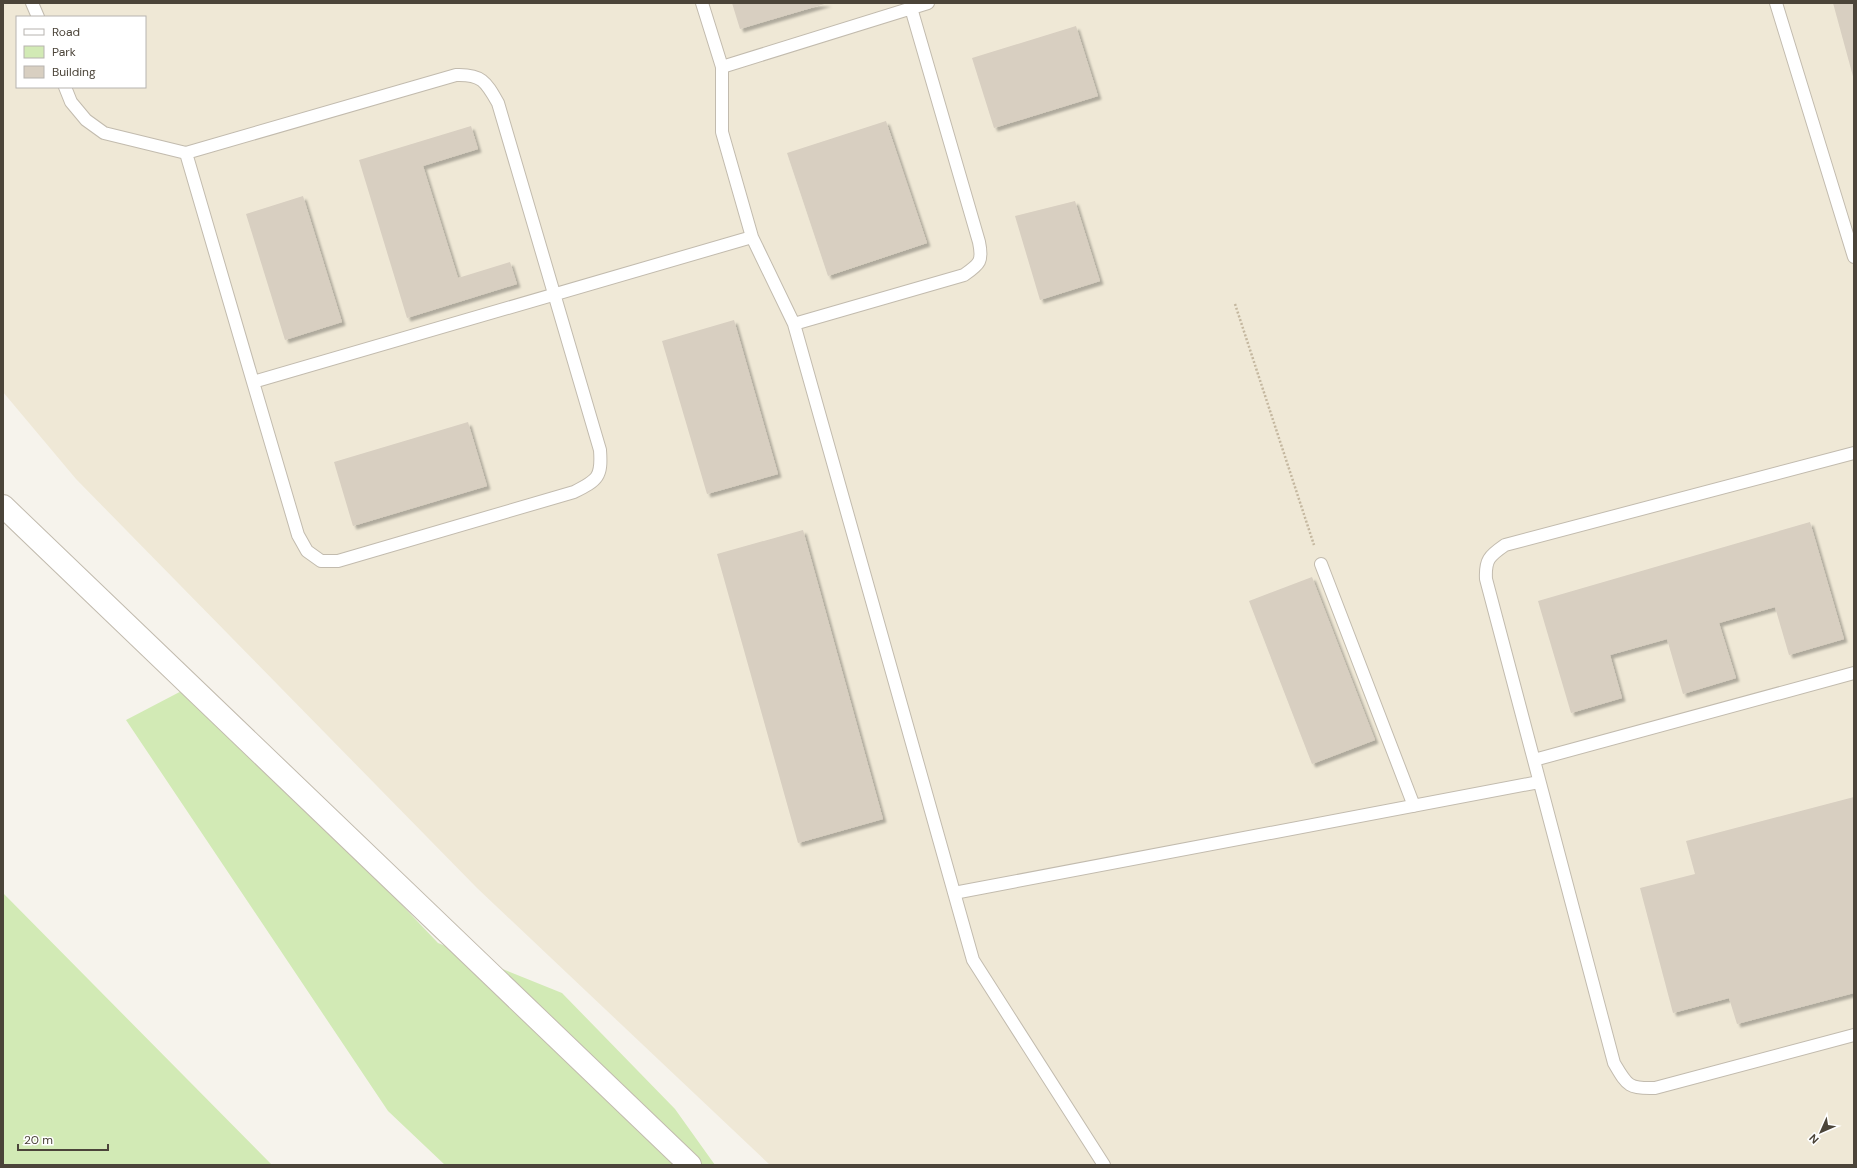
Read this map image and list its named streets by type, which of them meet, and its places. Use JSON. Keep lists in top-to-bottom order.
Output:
{
  "legend": ["Road", "Park", "Building"],
  "scale_bar": "20 m",
  "north": "bottom left"
}
